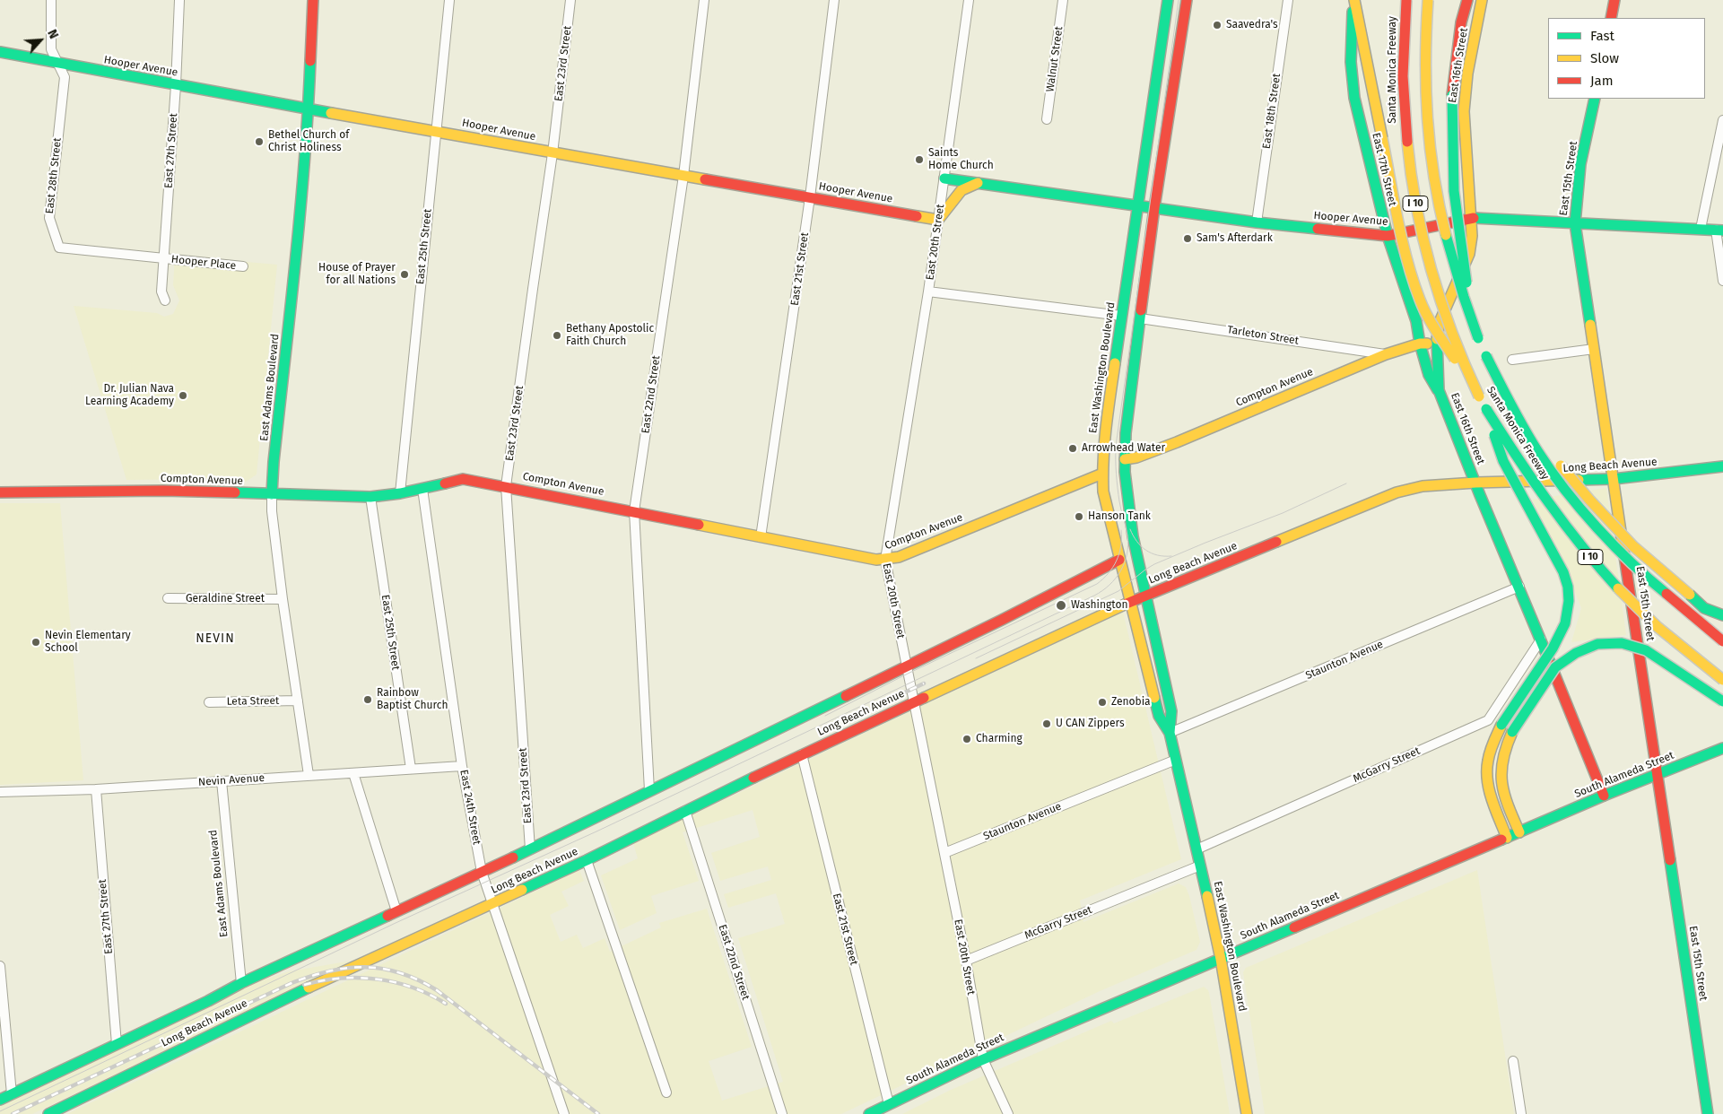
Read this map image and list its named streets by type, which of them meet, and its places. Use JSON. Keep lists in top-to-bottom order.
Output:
{
  "streets": {
    "main road": [
      "East 16th Street",
      "Hooper Avenue",
      "Santa Monica Freeway",
      "East 17th Street",
      "East 15th Street",
      "I 10",
      "East Washington Boulevard",
      "East Adams Boulevard",
      "Compton Avenue",
      "Long Beach Avenue",
      "South Alameda Street"
    ],
    "street": [
      "Walnut Street",
      "East 23rd Street",
      "East 18th Street",
      "East 27th Street",
      "East 28th Street",
      "East 20th Street",
      "East 25th Street",
      "Hooper Place",
      "East 21st Street",
      "Tarleton Street",
      "East 22nd Street",
      "Geraldine Street",
      "Staunton Avenue",
      "Leta Street",
      "McGarry Street",
      "Nevin Avenue",
      "East 24th Street"
    ]
  },
  "crossings": [
    ["East 23rd Street", "Hooper Avenue"],
    ["East 23rd Street", "Compton Avenue"],
    ["East 23rd Street", "Long Beach Avenue"],
    ["East 16th Street", "Hooper Avenue"],
    ["East 16th Street", "East 17th Street"],
    ["East 16th Street", "Compton Avenue"],
    ["East 16th Street", "Long Beach Avenue"],
    ["East 16th Street", "Staunton Avenue"],
    ["East 16th Street", "McGarry Street"],
    ["East 16th Street", "South Alameda Street"],
    ["Hooper Avenue", "East 18th Street"],
    ["Hooper Avenue", "East 27th Street"],
    ["Hooper Avenue", "East 17th Street"],
    ["Hooper Avenue", "East 28th Street"],
    ["Hooper Avenue", "East 15th Street"],
    ["Hooper Avenue", "East 20th Street"],
    ["Hooper Avenue", "East 25th Street"],
    ["Hooper Avenue", "East 21st Street"],
    ["Hooper Avenue", "East Washington Boulevard"],
    ["Hooper Avenue", "East Adams Boulevard"],
    ["Hooper Avenue", "East 22nd Street"],
    ["East 27th Street", "East 28th Street"],
    ["East 27th Street", "Hooper Place"],
    ["East 27th Street", "Long Beach Avenue"],
    ["East 27th Street", "Nevin Avenue"],
    ["East 17th Street", "Compton Avenue"],
    ["East 28th Street", "Hooper Place"],
    ["East 15th Street", "Long Beach Avenue"],
    ["East 15th Street", "South Alameda Street"],
    ["East 20th Street", "Compton Avenue"],
    ["East 20th Street", "Long Beach Avenue"],
    ["East 20th Street", "Staunton Avenue"],
    ["East 20th Street", "McGarry Street"],
    ["East 20th Street", "South Alameda Street"],
    ["East 25th Street", "Compton Avenue"],
    ["East 25th Street", "Nevin Avenue"],
    ["East 21st Street", "Compton Avenue"],
    ["East 21st Street", "Long Beach Avenue"],
    ["East 21st Street", "South Alameda Street"],
    ["Tarleton Street", "East Washington Boulevard"],
    ["Tarleton Street", "Compton Avenue"],
    ["East Washington Boulevard", "Compton Avenue"],
    ["East Washington Boulevard", "Long Beach Avenue"],
    ["East Washington Boulevard", "Staunton Avenue"],
    ["East Washington Boulevard", "McGarry Street"],
    ["East Washington Boulevard", "South Alameda Street"],
    ["East Adams Boulevard", "Compton Avenue"],
    ["East Adams Boulevard", "Long Beach Avenue"],
    ["East Adams Boulevard", "Geraldine Street"],
    ["East Adams Boulevard", "Leta Street"],
    ["East Adams Boulevard", "Nevin Avenue"],
    ["Compton Avenue", "East 22nd Street"],
    ["Compton Avenue", "East 24th Street"],
    ["East 22nd Street", "Long Beach Avenue"],
    ["Long Beach Avenue", "East 24th Street"],
    ["Nevin Avenue", "East 24th Street"]
  ],
  "districts": ["NEVIN"],
  "places": [
    "Saavedra's",
    "Bethel Church of Christ Holiness",
    "Saints Home Church",
    "Sam's Afterdark",
    "House of Prayer for all Nations",
    "Bethany Apostolic Faith Church",
    "Dr. Julian Nava Learning Academy",
    "Arrowhead Water",
    "Hanson Tank",
    "Washington",
    "Nevin Elementary School",
    "Rainbow Baptist Church",
    "Zenobia",
    "U CAN Zippers",
    "Charming"
  ],
  "legend": ["Fast", "Slow", "Jam"],
  "north": "top right"
}
